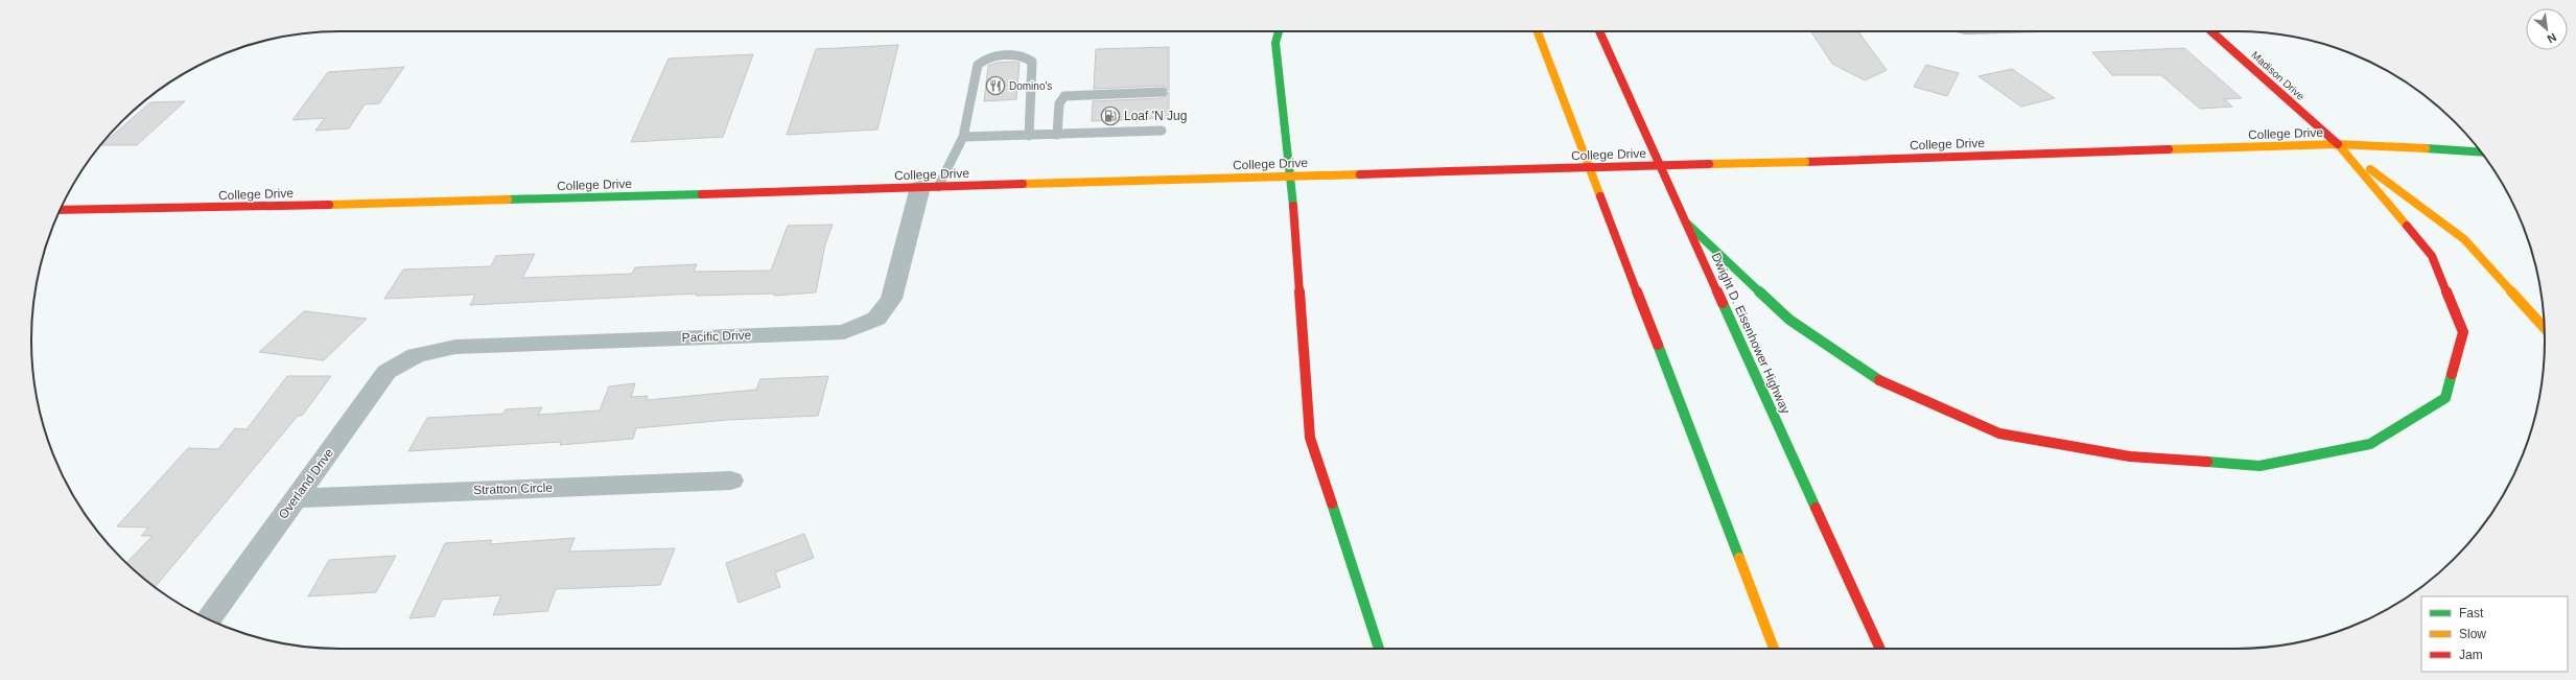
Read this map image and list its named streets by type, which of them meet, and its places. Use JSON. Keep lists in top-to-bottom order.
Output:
{
  "streets": {
    "main road": ["Madison Drive", "College Drive", "Dwight D. Eisenhower Highway"],
    "street": ["Pacific Drive", "Overland Drive", "Stratton Circle"]
  },
  "crossings": [
    ["Madison Drive", "College Drive"],
    ["College Drive", "Pacific Drive"],
    ["Pacific Drive", "Overland Drive"],
    ["Overland Drive", "Stratton Circle"]
  ],
  "places": {
    "restaurant": ["Domino's"],
    "fuel station": ["Loaf 'N Jug"]
  },
  "legend": ["Fast", "Slow", "Jam"],
  "north": "bottom right"
}
